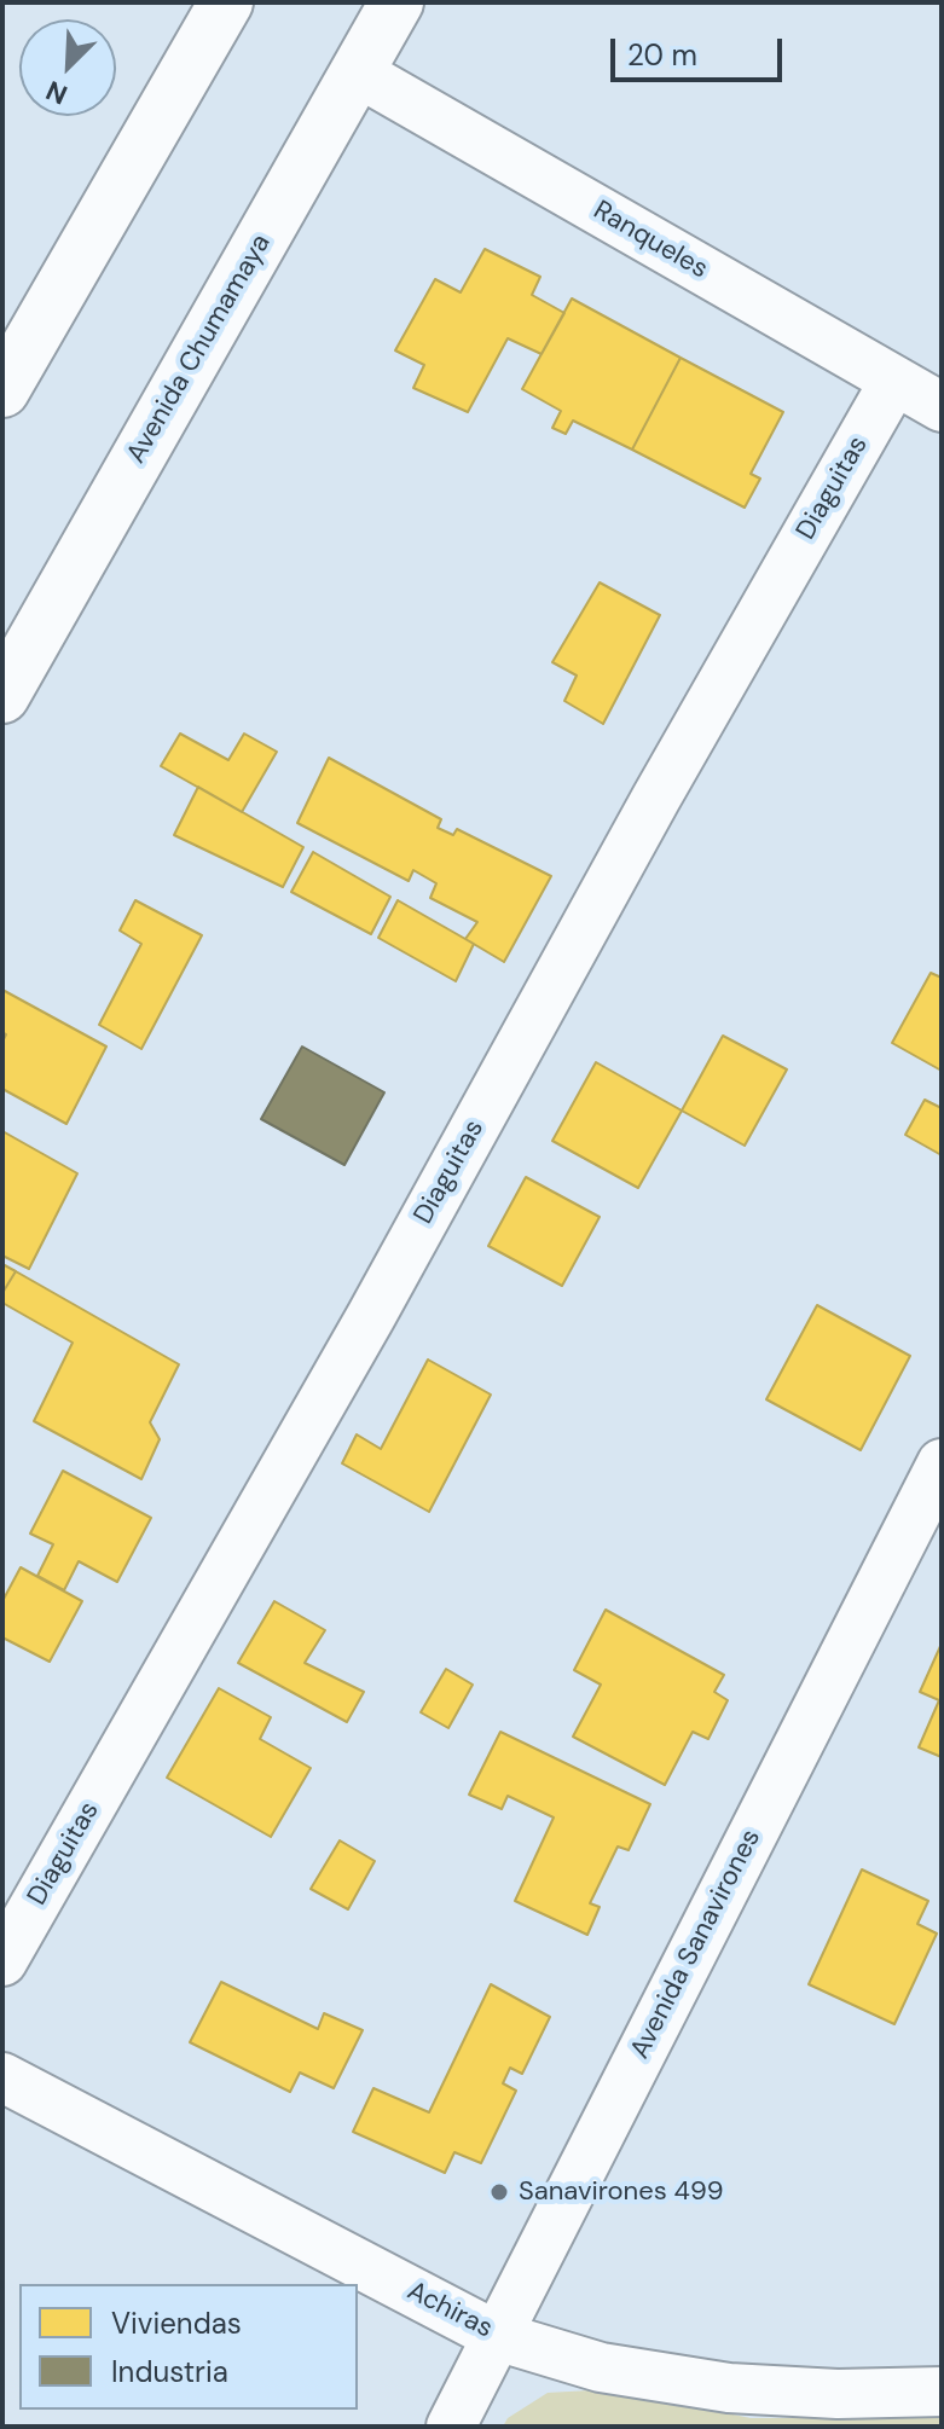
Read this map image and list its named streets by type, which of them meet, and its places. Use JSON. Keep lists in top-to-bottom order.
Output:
{
  "streets": {
    "street": [
      "Ranqueles",
      "Avenida Chumamaya",
      "Diaguitas",
      "Avenida Sanavirones",
      "Achiras"
    ]
  },
  "crossings": [
    ["Ranqueles", "Avenida Chumamaya"],
    ["Ranqueles", "Diaguitas"],
    ["Avenida Sanavirones", "Achiras"]
  ],
  "places": ["Sanavirones 499"],
  "legend": ["Viviendas", "Industria"],
  "scale_bar": "20 m",
  "north": "bottom left"
}
